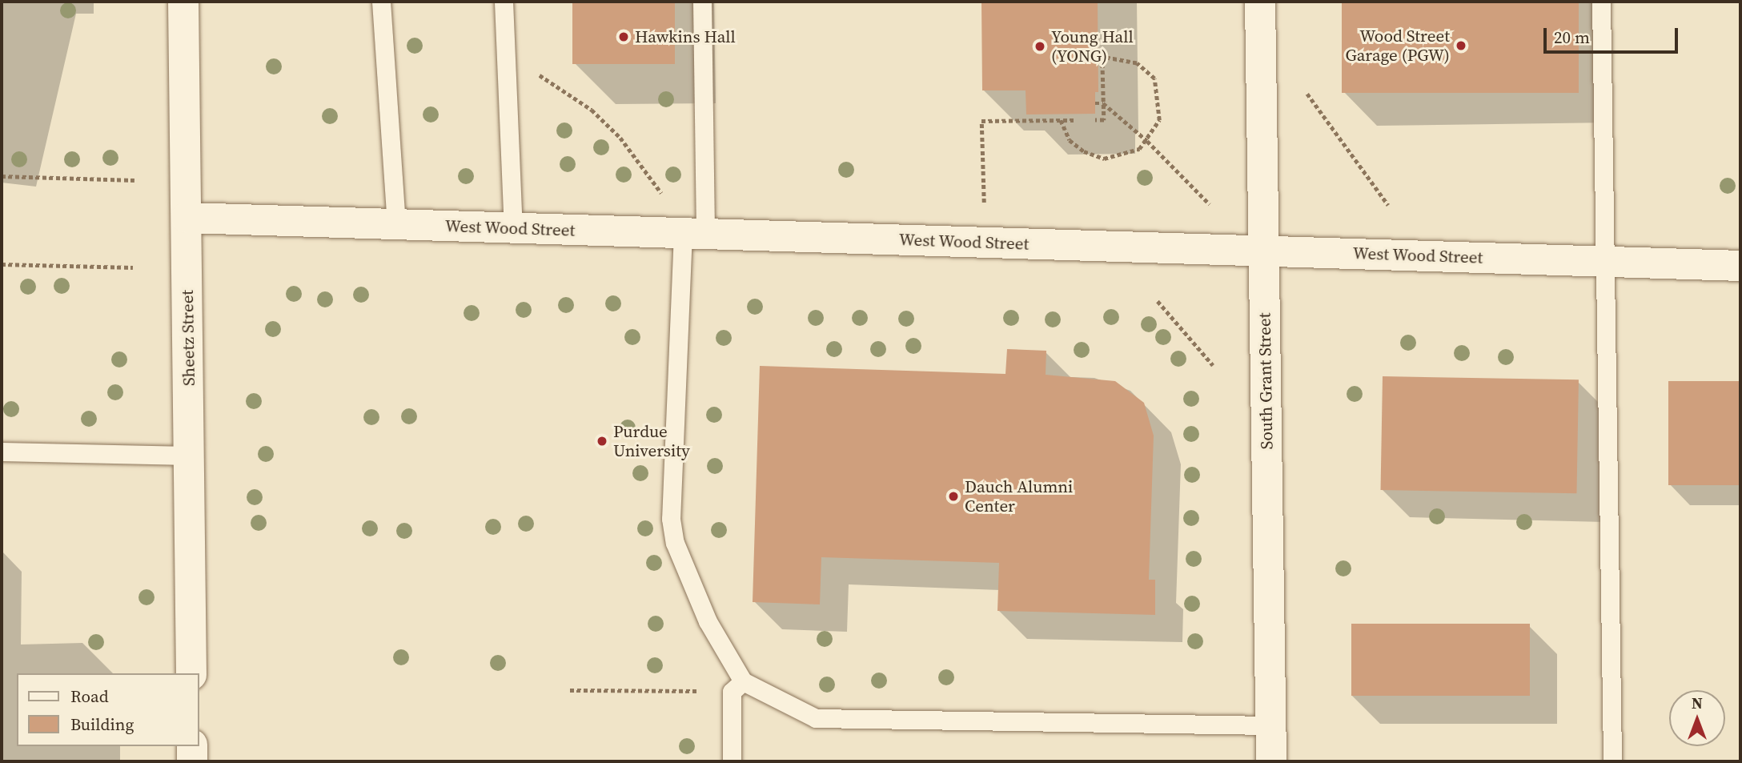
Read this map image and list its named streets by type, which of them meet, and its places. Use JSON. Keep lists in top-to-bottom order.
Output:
{
  "streets": {
    "street": ["West Wood Street", "Sheetz Street", "South Grant Street"]
  },
  "crossings": [
    ["West Wood Street", "Sheetz Street"],
    ["West Wood Street", "South Grant Street"]
  ],
  "places": [
    "Hawkins Hall",
    "Wood Street Garage (PGW)",
    "Young Hall (YONG)",
    "Purdue University",
    "Dauch Alumni Center"
  ],
  "legend": ["Road", "Building"],
  "scale_bar": "20 m",
  "north": "top"
}
